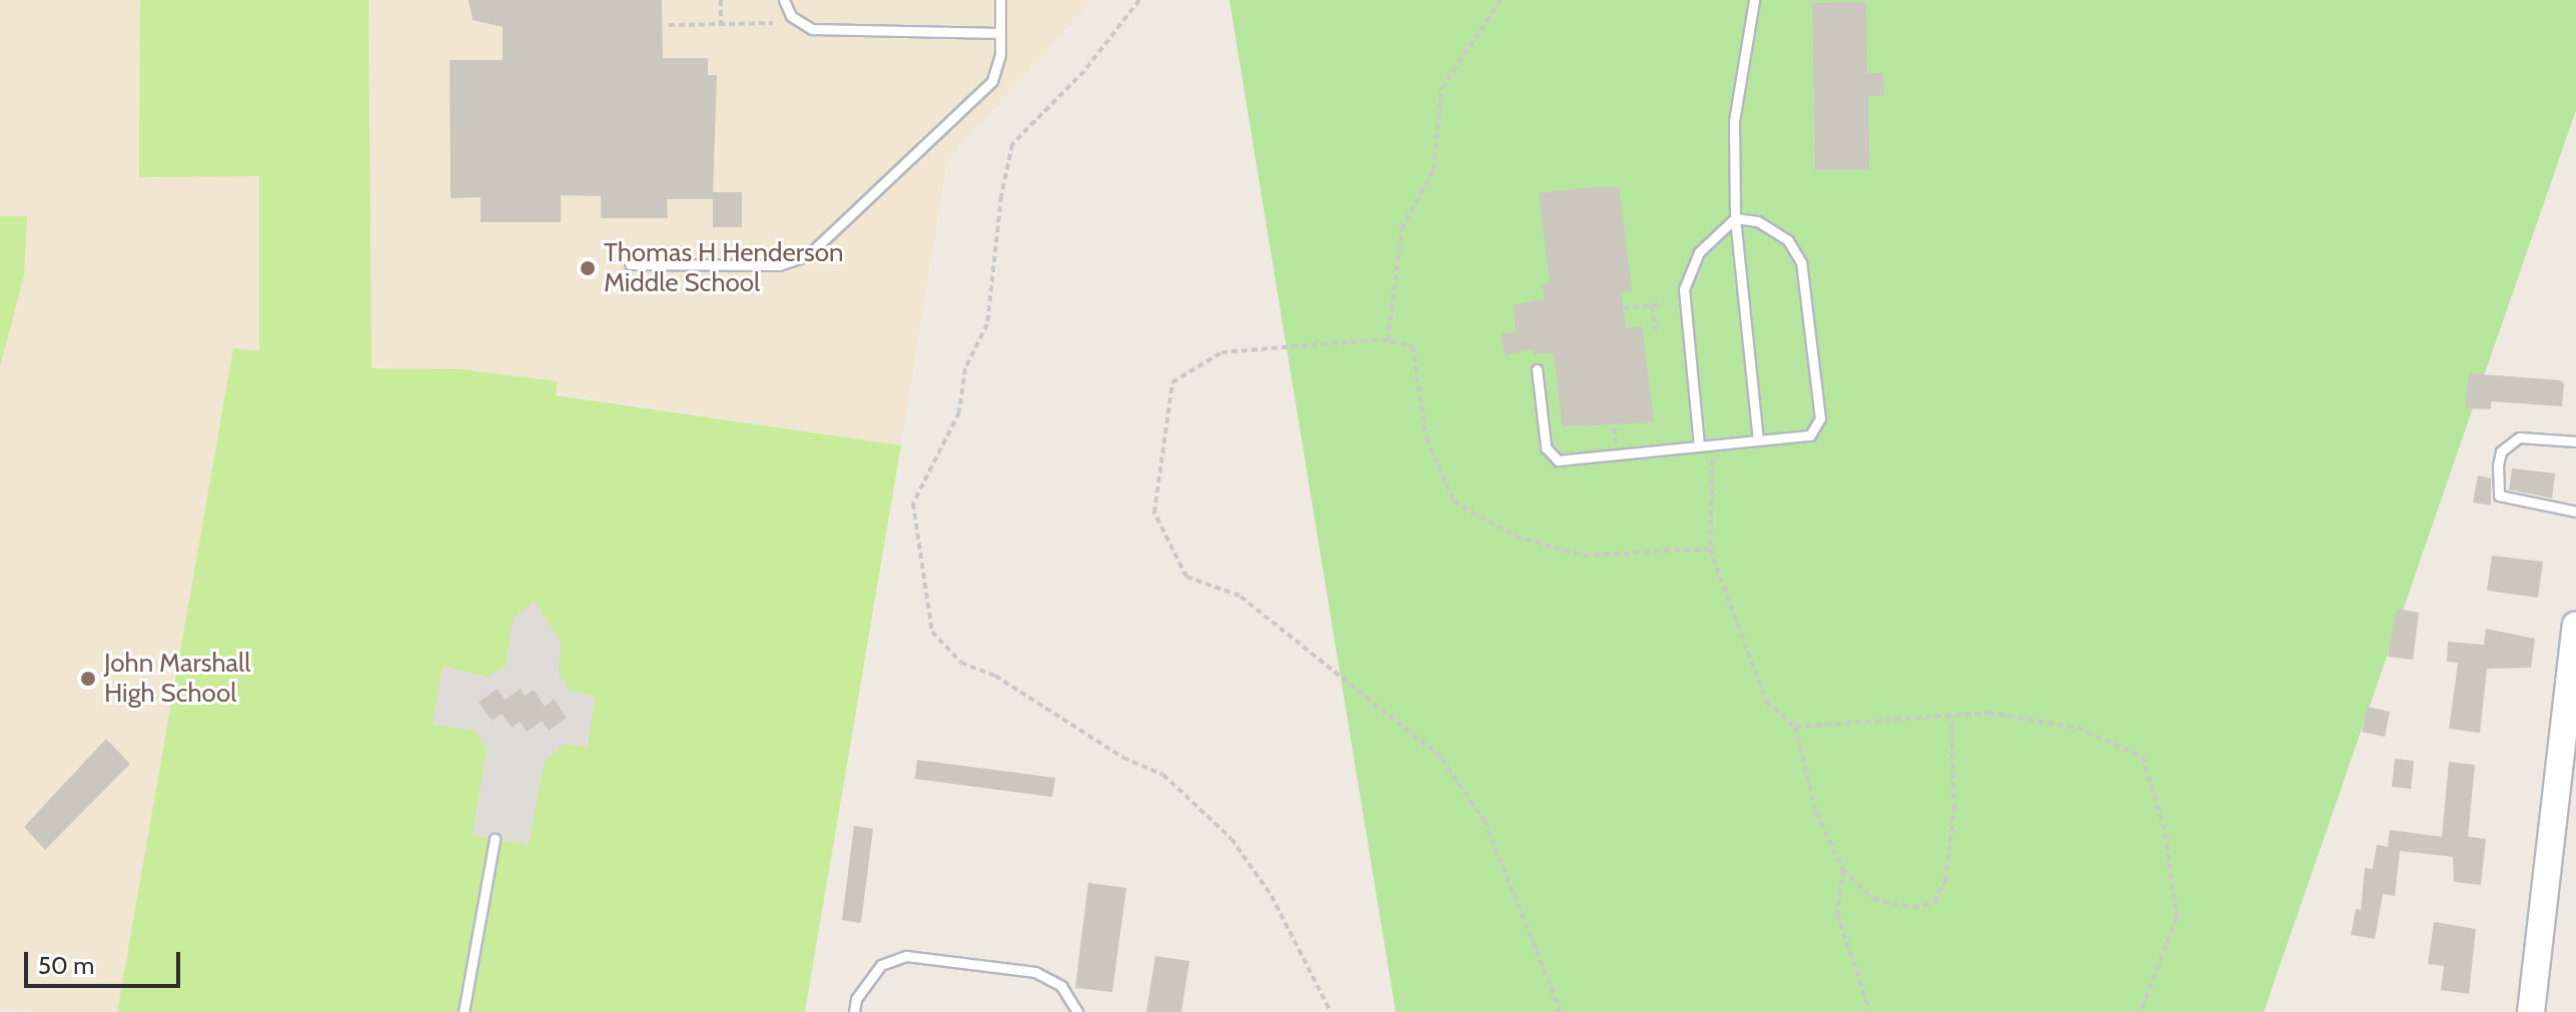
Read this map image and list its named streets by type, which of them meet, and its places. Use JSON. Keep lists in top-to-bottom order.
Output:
{
  "places": ["Thomas H Henderson Middle School", "John Marshall High School"],
  "scale_bar": "50 m"
}
